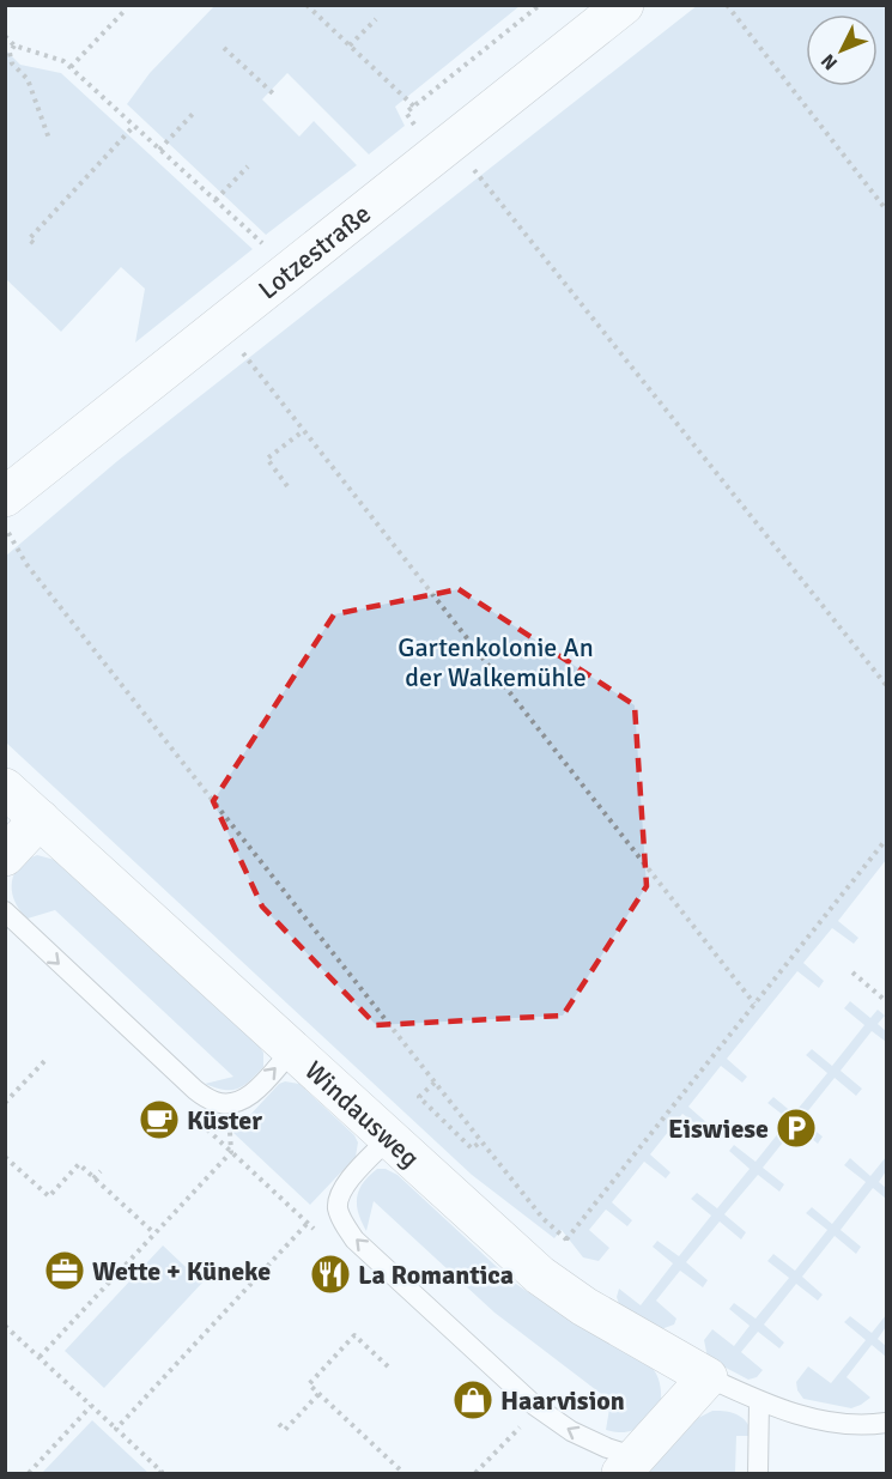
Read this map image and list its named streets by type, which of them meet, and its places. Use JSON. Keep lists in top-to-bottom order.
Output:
{
  "streets": {
    "street": ["Lotzestraße", "Windausweg"]
  },
  "parks": ["Gartenkolonie An der Walkemühle"],
  "places": {
    "cafe": ["Küster"],
    "parking": ["Eiswiese"],
    "office": ["Wette + Küneke"],
    "restaurant": ["La Romantica"],
    "shop": ["Haarvision"]
  },
  "north": "bottom left"
}
